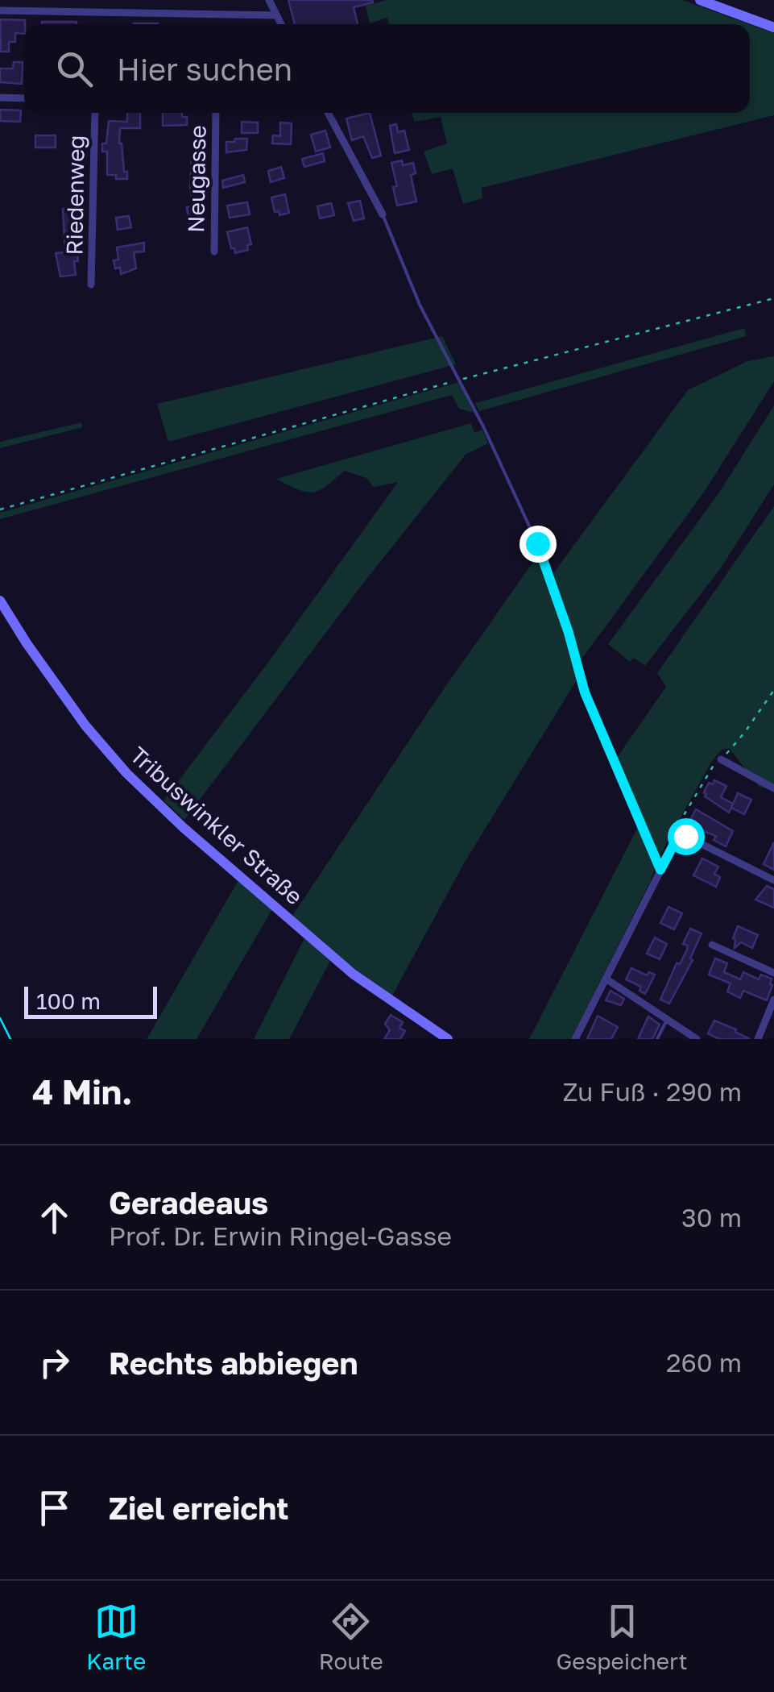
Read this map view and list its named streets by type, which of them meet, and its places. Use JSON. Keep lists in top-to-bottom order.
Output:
{
  "streets": {
    "street": ["Neugasse", "Riedenweg", "Tribuswinkler Straße"]
  },
  "scale_bar": "100 m",
  "page": {
    "search": "Hier suchen",
    "scale": "100 m",
    "heading": ["4 Min.", "Zu Fuß · 290 m"],
    "list": [
      ["Geradeaus", "Prof. Dr. Erwin Ringel-Gasse", "30 m"],
      ["Rechts abbiegen", "260 m"],
      "Ziel erreicht"
    ],
    "nav": ["Karte", "Route", "Gespeichert"]
  }
}
